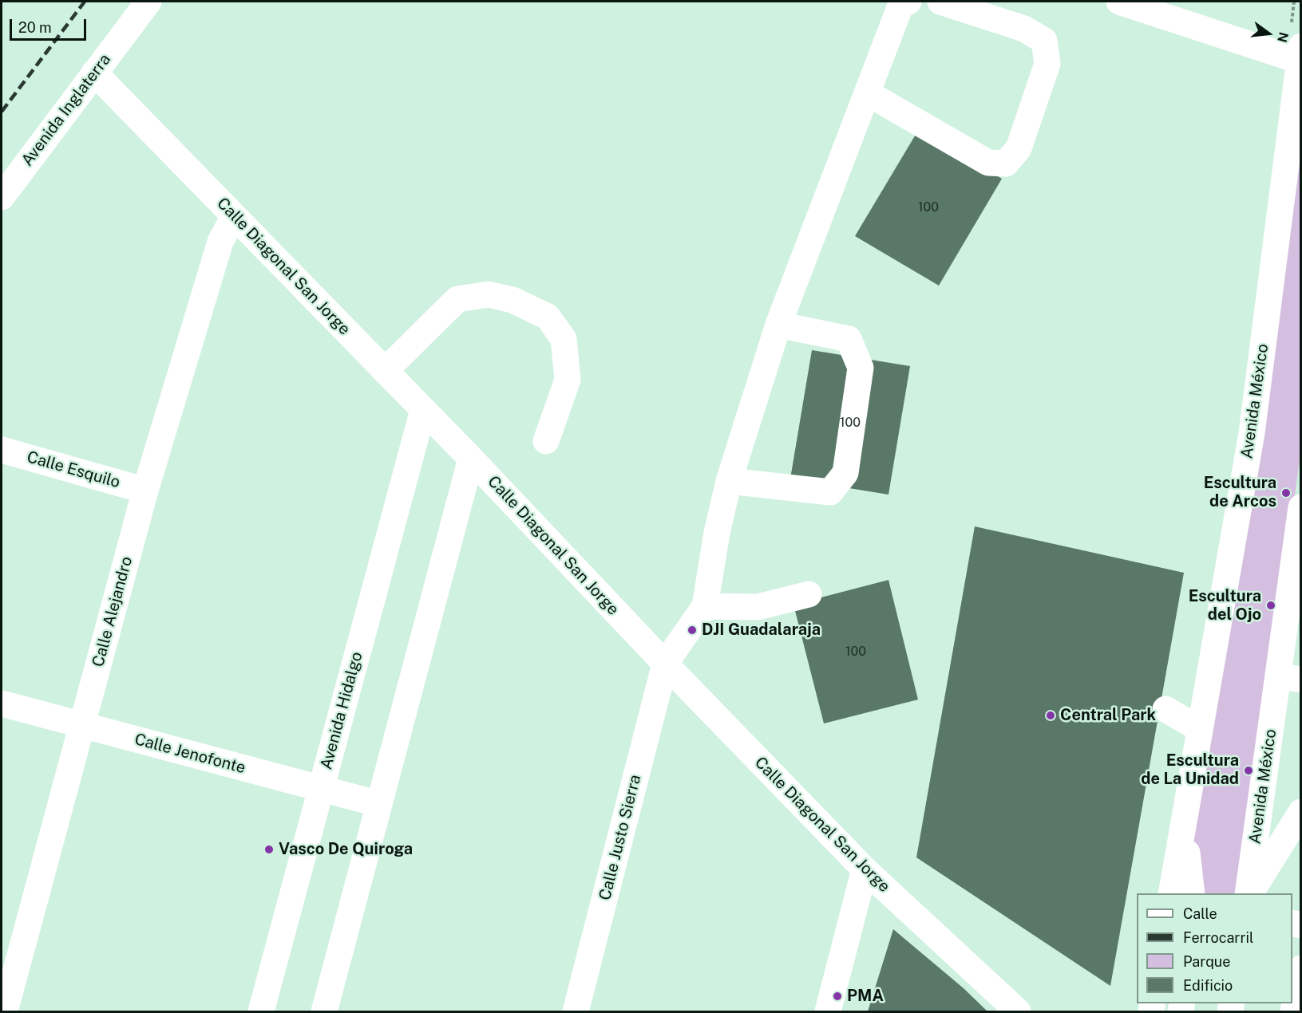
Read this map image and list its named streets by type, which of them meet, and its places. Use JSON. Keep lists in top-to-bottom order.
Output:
{
  "streets": {
    "street": [
      "Avenida Inglaterra",
      "Calle Diagonal San Jorge",
      "Avenida México",
      "Calle Esquilo",
      "Calle Alejandro",
      "Avenida Hidalgo",
      "Calle Jenofonte",
      "Calle Justo Sierra"
    ]
  },
  "crossings": [
    ["Avenida Inglaterra", "Calle Diagonal San Jorge"],
    ["Calle Diagonal San Jorge", "Calle Alejandro"],
    ["Calle Diagonal San Jorge", "Avenida Hidalgo"],
    ["Calle Diagonal San Jorge", "Calle Justo Sierra"],
    ["Calle Esquilo", "Calle Alejandro"],
    ["Calle Alejandro", "Calle Jenofonte"],
    ["Avenida Hidalgo", "Calle Jenofonte"]
  ],
  "places": [
    "Escultura de Arcos",
    "Escultura del Ojo",
    "DJI Guadalaraja",
    "Central Park",
    "Escultura de La Unidad",
    "Vasco De Quiroga",
    "PMA"
  ],
  "house_numbers": ["100", "100", "100"],
  "legend": [
    "Calle",
    "Ferrocarril",
    "Parque",
    "Edificio"
  ],
  "scale_bar": "20 m",
  "north": "right"
}
